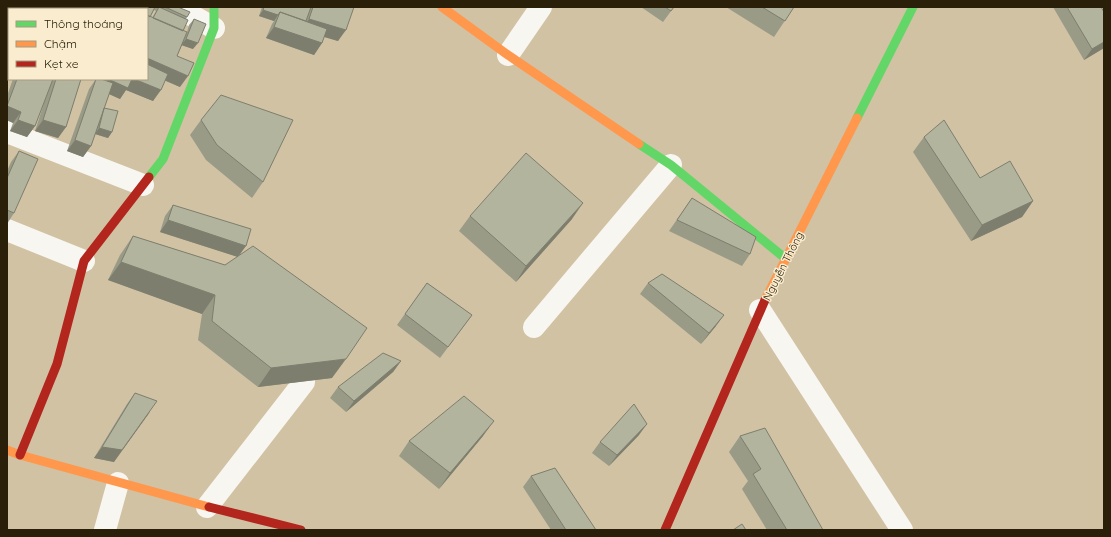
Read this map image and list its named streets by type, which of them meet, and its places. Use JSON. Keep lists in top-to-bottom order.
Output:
{
  "streets": {
    "street": ["Nguyễn Thông"]
  },
  "legend": ["Thông thoáng", "Chậm", "Kẹt xe"]
}
